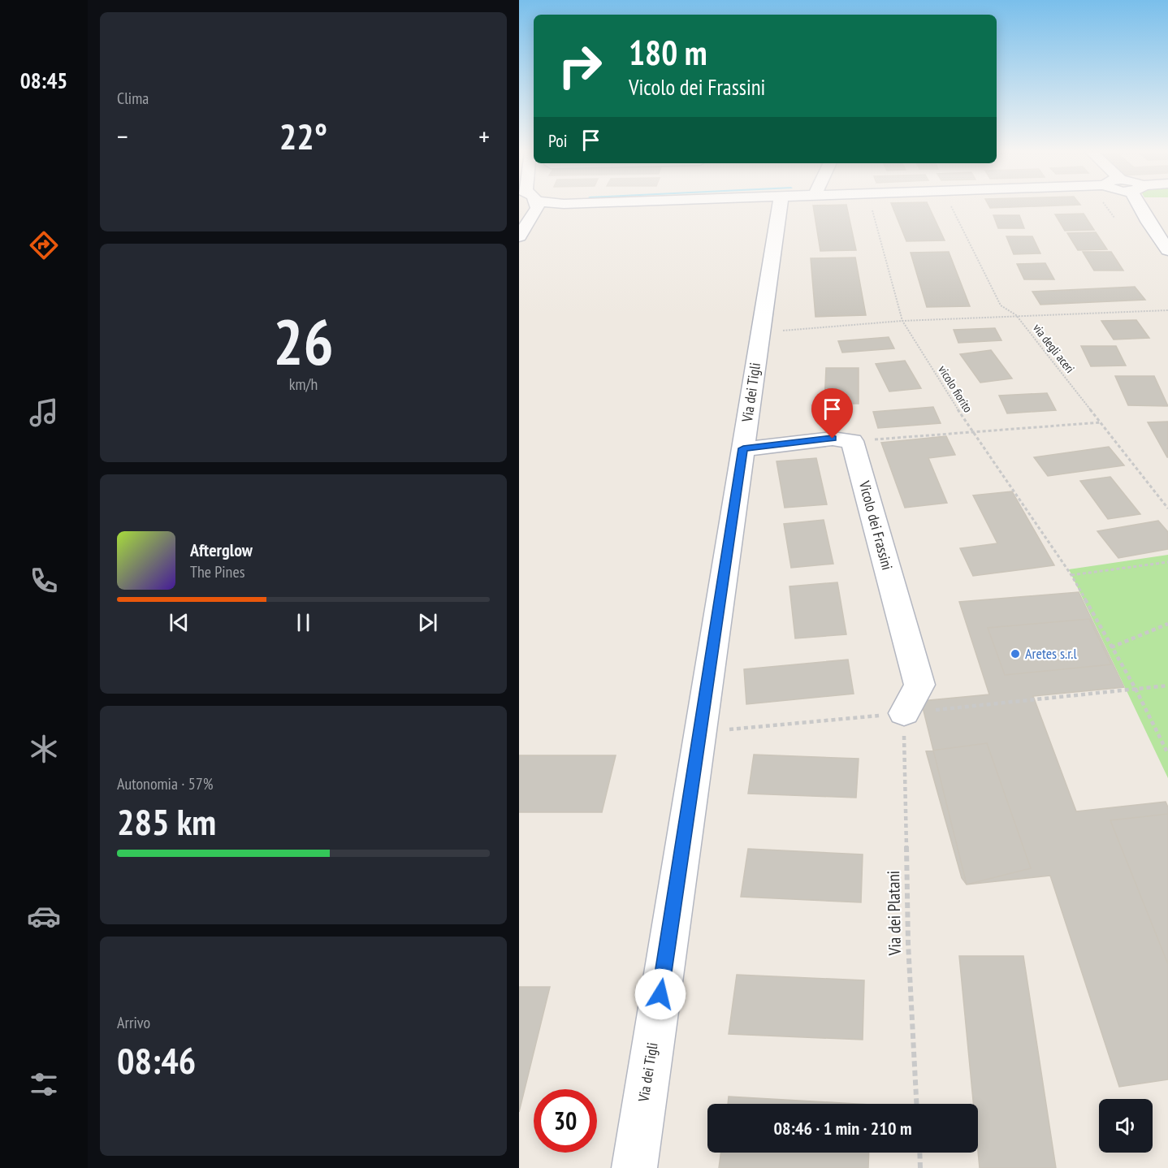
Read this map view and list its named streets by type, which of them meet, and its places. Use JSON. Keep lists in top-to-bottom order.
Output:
{
  "streets": {
    "street": ["Via dei Tigli", "Vicolo dei Frassini"],
    "path": ["via degli aceri", "vicolo fiorito", "Via dei Platani"]
  },
  "crossings": [
    ["Vicolo dei Frassini", "Via dei Platani"]
  ],
  "places": ["Aretes s.r.l"],
  "page": {
    "tabs": "08:45",
    "tile": [
      "Clima",
      ["26", "km/h"],
      ["Autonomia · 57%", "285 km"],
      ["Arrivo", "08:46"]
    ],
    "turn": ["180 m", "Vicolo dei Frassini"],
    "heat": ["−", "22°", "+"],
    "then": "Poi",
    "song": ["Afterglow", "The Pines"],
    "limit": "30",
    "trip": "08:46 · 1 min · 210 m"
  }
}
